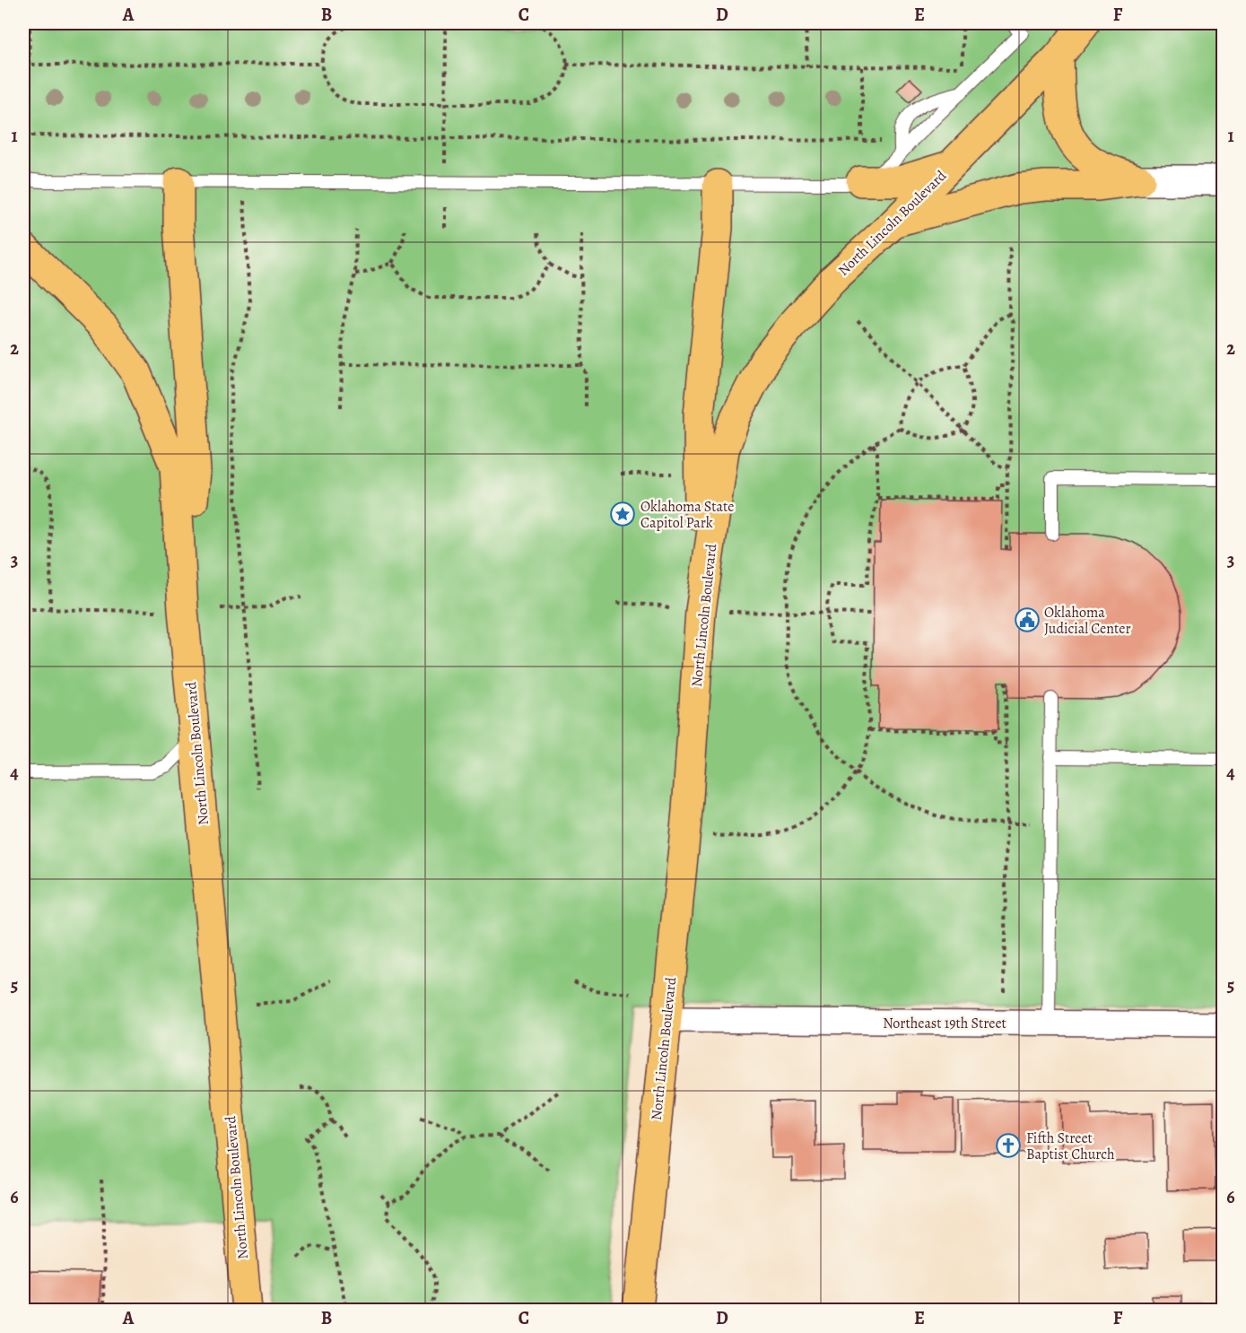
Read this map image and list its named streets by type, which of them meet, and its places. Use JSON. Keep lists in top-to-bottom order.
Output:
{
  "streets": {
    "main road": ["North Lincoln Boulevard"],
    "street": ["Northeast 19th Street"]
  },
  "crossings": [
    ["North Lincoln Boulevard", "Northeast 19th Street"]
  ],
  "places": {
    "place": ["Oklahoma State Capitol Park"],
    "public building": ["Oklahoma Judicial Center"],
    "church": ["Fifth Street Baptist Church"]
  },
  "grid": {
    "columns": [
      "A",
      "B",
      "C",
      "D",
      "E",
      "F"
    ],
    "rows": [
      "1",
      "2",
      "3",
      "4",
      "5",
      "6"
    ]
  }
}
